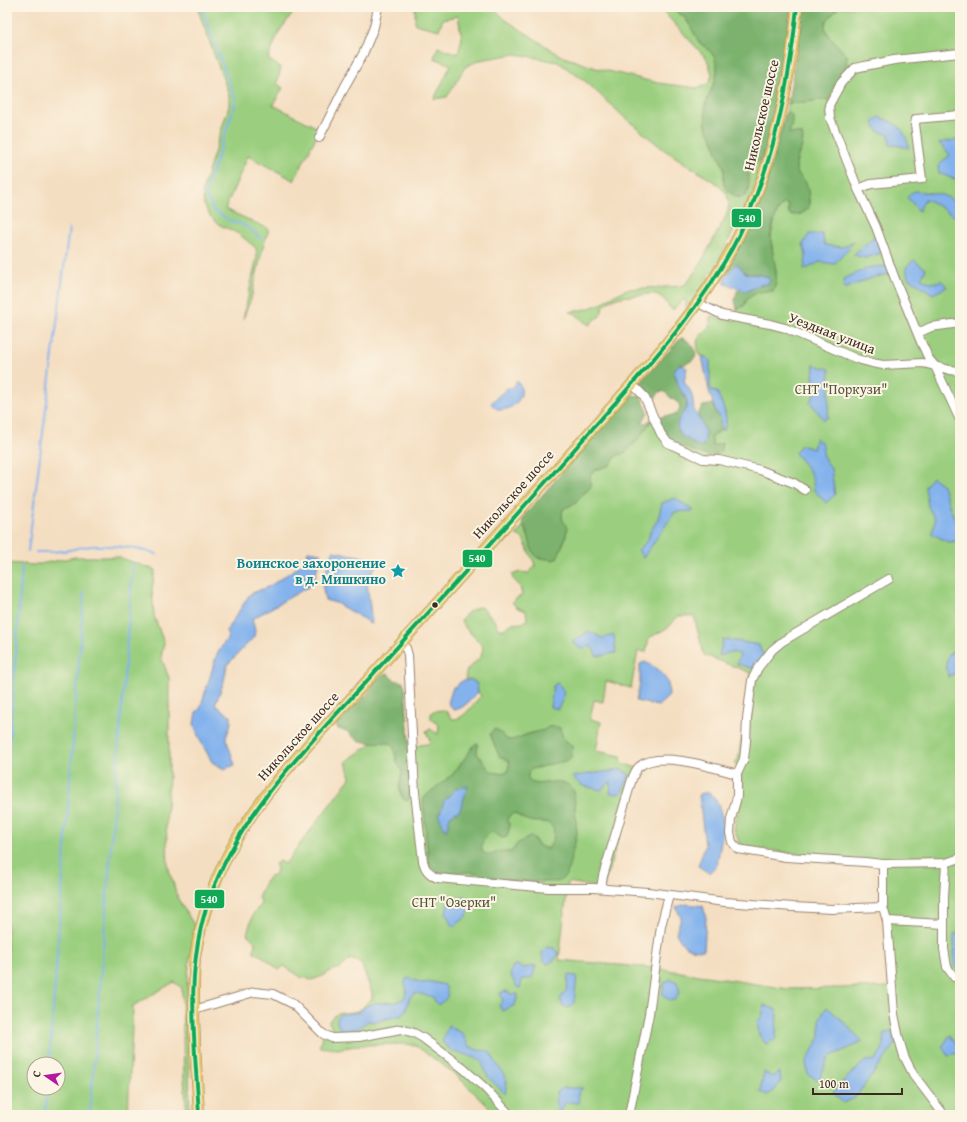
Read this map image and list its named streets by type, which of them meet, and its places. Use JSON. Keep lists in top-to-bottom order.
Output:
{
  "streets": {
    "main road": ["Никольское шоссе"],
    "street": ["Уездная улица"]
  },
  "crossings": [
    ["Никольское шоссе", "Уездная улица"]
  ],
  "parks": ["СНТ \"Поркузи\"", "СНТ \"Озерки\""],
  "places": {
    "place": ["Воинское захоронение в д. Мишкино"]
  },
  "lines": ["transit line 540"],
  "scale_bar": "100 m",
  "north": "left"
}
